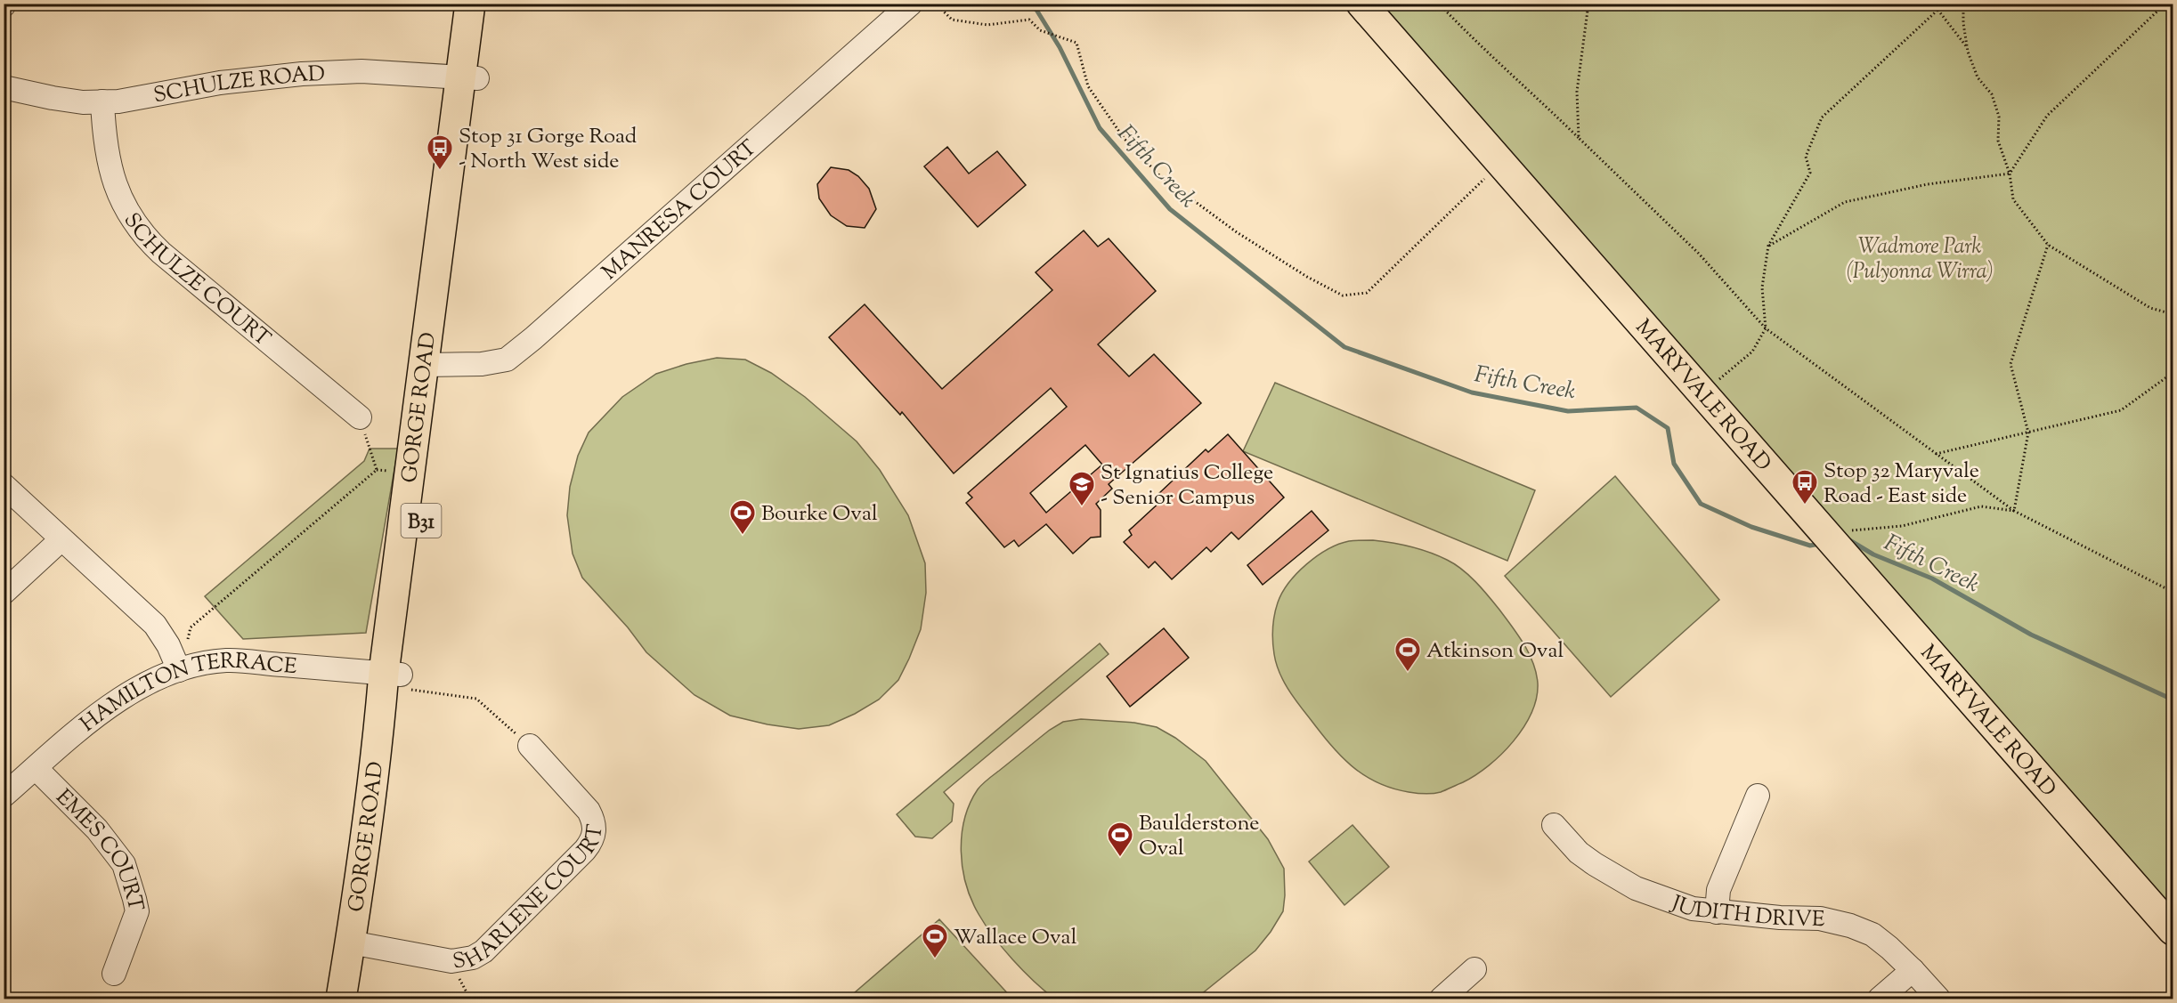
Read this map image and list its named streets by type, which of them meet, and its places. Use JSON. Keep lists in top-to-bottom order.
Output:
{
  "streets": {
    "main road": ["MARYVALE ROAD", "GORGE ROAD", "B31"],
    "street": [
      "SCHULZE ROAD",
      "MANRESA COURT",
      "SCHULZE COURT",
      "HAMILTON TERRACE",
      "EMES COURT",
      "SHARLENE COURT",
      "JUDITH DRIVE"
    ]
  },
  "crossings": [
    ["SCHULZE ROAD", "SCHULZE COURT"],
    ["SCHULZE ROAD", "GORGE ROAD"],
    ["MANRESA COURT", "GORGE ROAD"],
    ["GORGE ROAD", "HAMILTON TERRACE"],
    ["GORGE ROAD", "SHARLENE COURT"],
    ["HAMILTON TERRACE", "EMES COURT"]
  ],
  "water": ["Fifth Creek"],
  "parks": ["Wadmore Park (Pulyonna Wirra)"],
  "places": {
    "bus stop": ["Stop 31 Gorge Road - North West side", "Stop 32 Maryvale Road - East side"],
    "school or university": ["St Ignatius College - Senior Campus"],
    "sports": [
      "Bourke Oval",
      "Atkinson Oval",
      "Baulderstone Oval",
      "Wallace Oval"
    ]
  }
}
